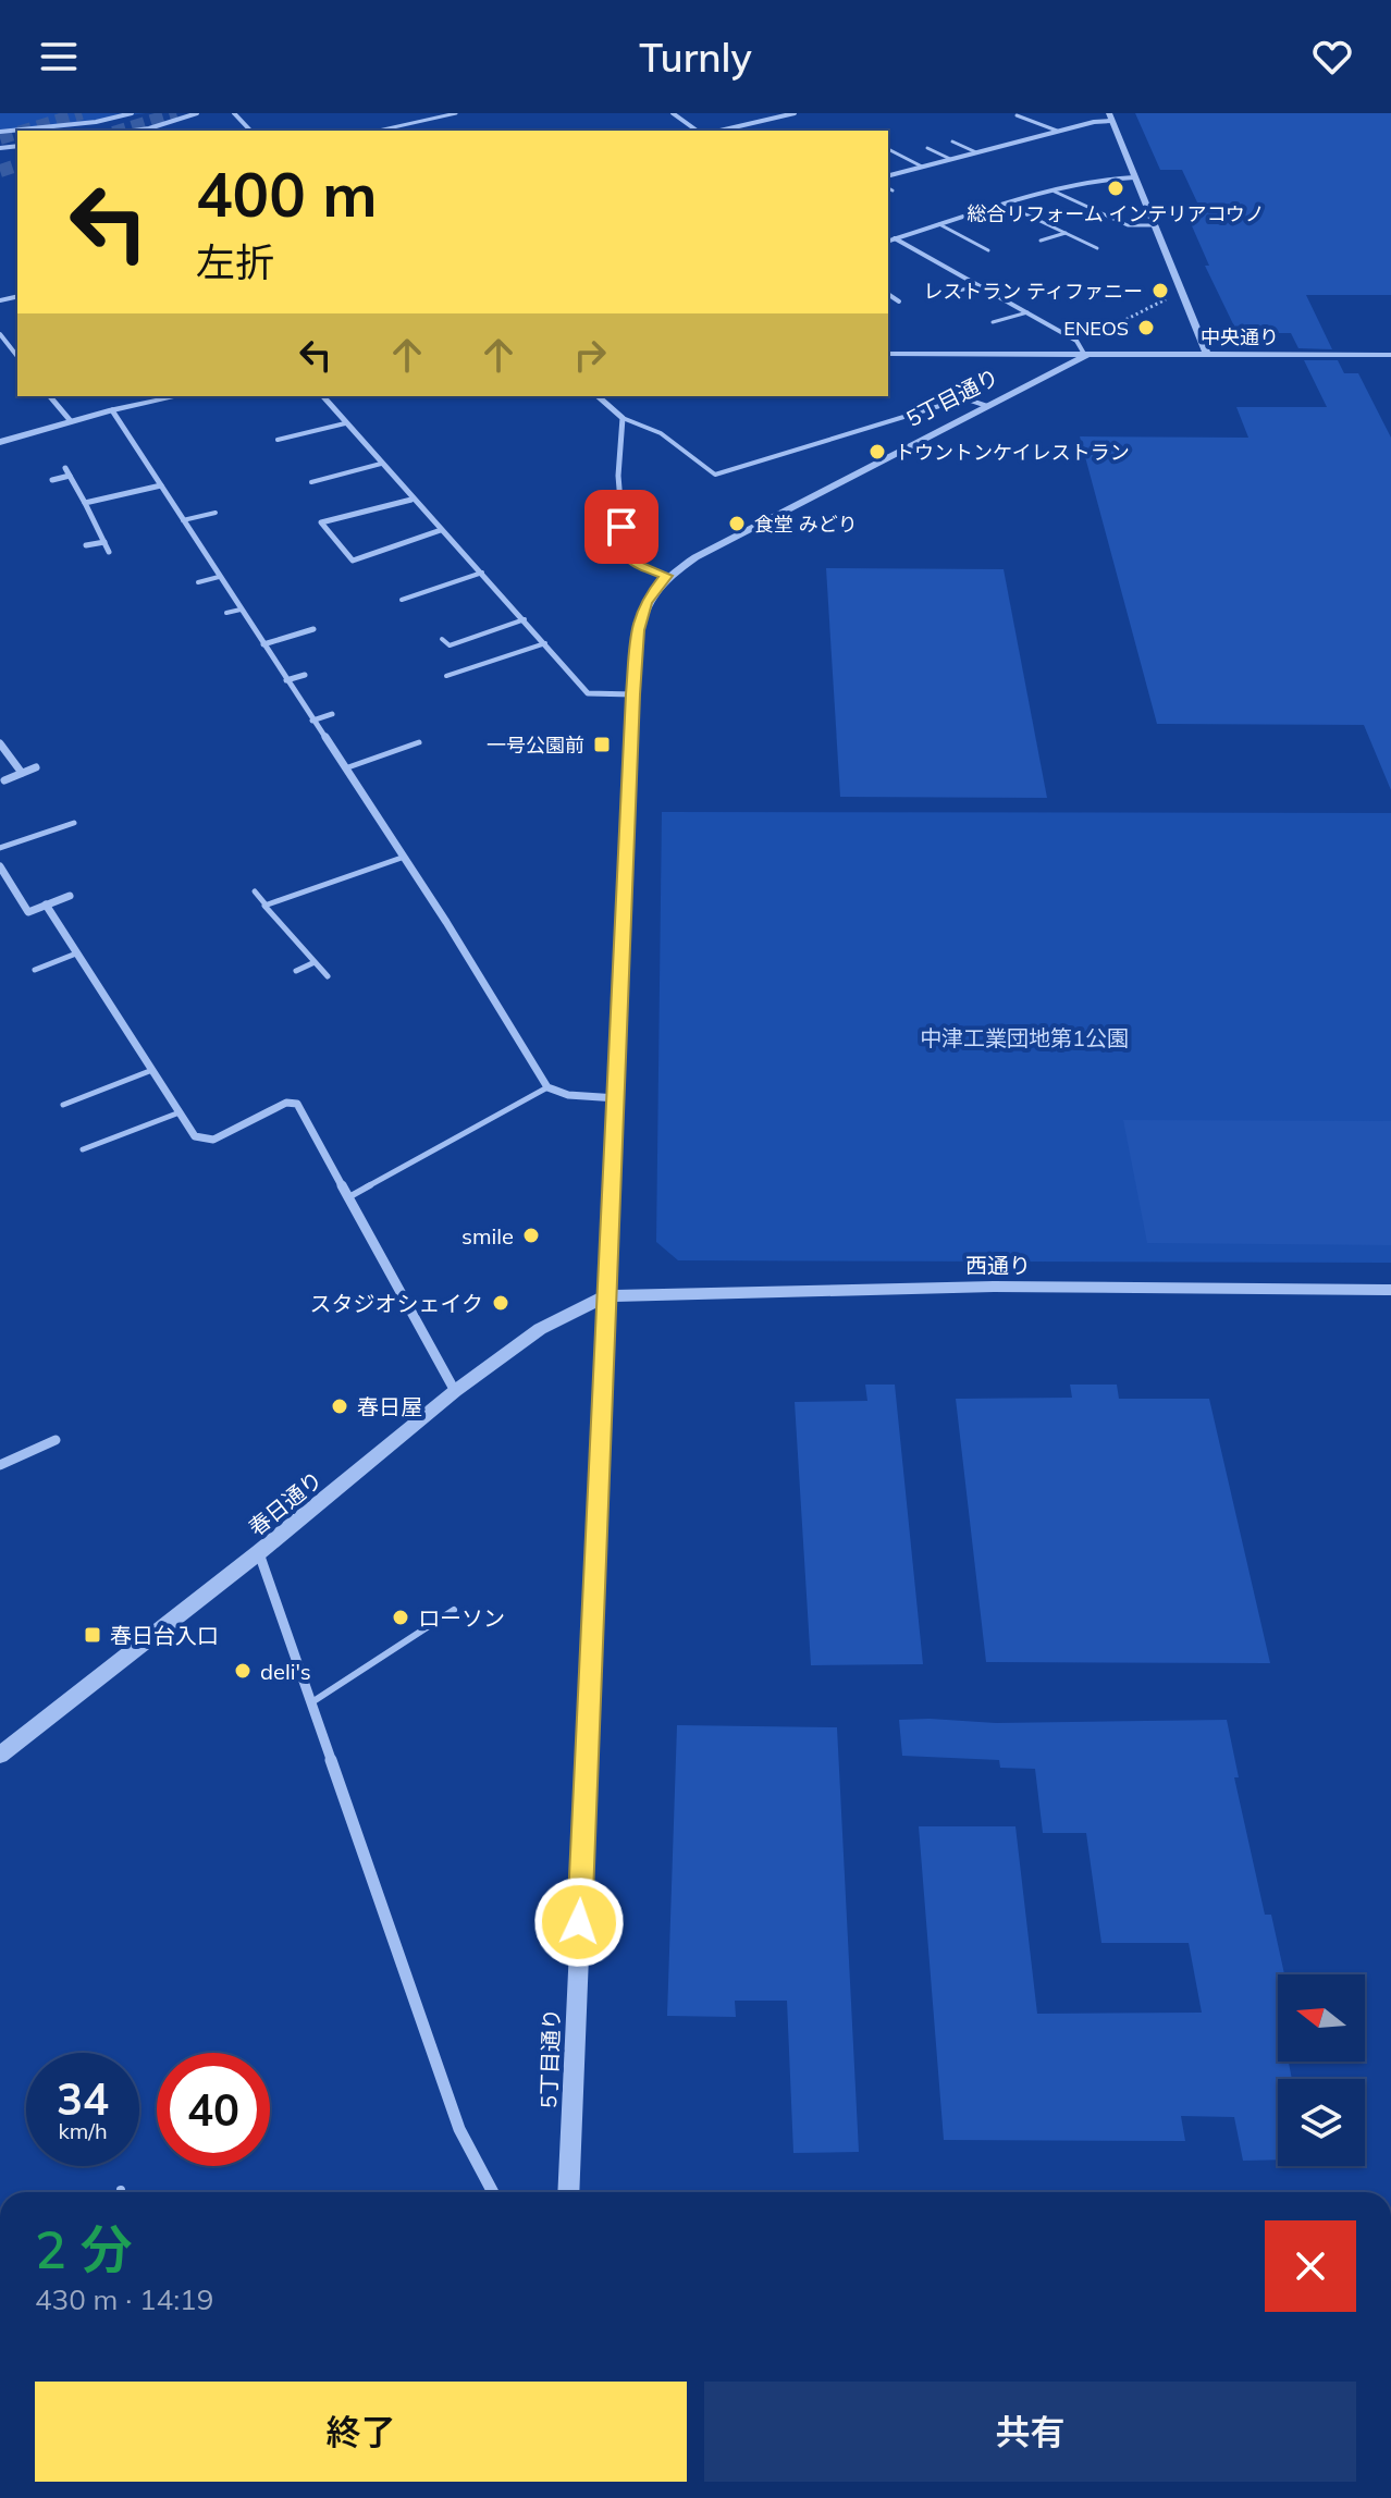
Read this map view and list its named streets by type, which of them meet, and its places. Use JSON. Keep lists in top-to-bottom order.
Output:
{
  "streets": {
    "street": [
      "中央通り",
      "5丁目通り",
      "西通り",
      "春日通り"
    ]
  },
  "crossings": [
    ["中央通り", "5丁目通り"],
    ["5丁目通り", "西通り"],
    ["5丁目通り", "春日通り"],
    ["西通り", "春日通り"]
  ],
  "parks": ["中津工業団地第1公園"],
  "places": {
    "other": [
      "総合リフォーム インテリアコウノ",
      "レストラン ティファニー",
      "ENEOS",
      "トウントンケイレストラン",
      "食堂 みどり",
      "smile",
      "スタジオシェイク",
      "春日屋",
      "ローソン",
      "deli's"
    ],
    "transit": ["一号公園前", "春日台入口"]
  },
  "north": "left",
  "page": {
    "header": "Turnly",
    "turn": ["400 m", "左折"],
    "speed": "34 km/h",
    "limit": "40",
    "heading": ["2 分", "430 m · 14:19"],
    "buttons": ["終了", "共有"]
  }
}
